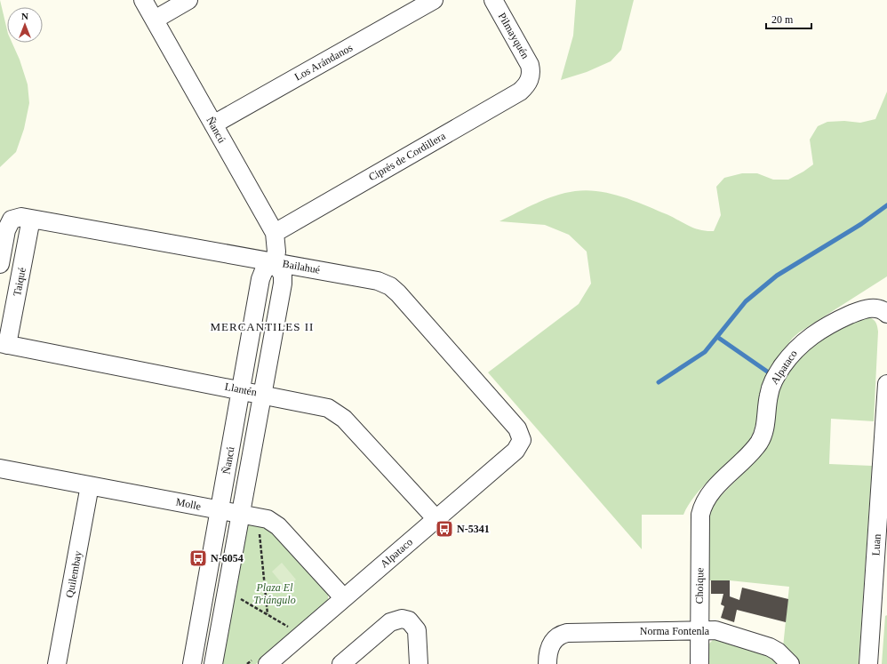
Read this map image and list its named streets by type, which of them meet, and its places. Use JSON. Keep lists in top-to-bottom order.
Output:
{
  "streets": {
    "street": [
      "Pilmayquén",
      "Los Arándanos",
      "Ñancú",
      "Ciprés de Cordillera",
      "Bailahué",
      "Taiqué",
      "Alpataco",
      "Llantén",
      "Molle",
      "Luan",
      "Quilembay",
      "Choique",
      "Norma Fontenla"
    ]
  },
  "crossings": [
    ["Pilmayquén", "Ciprés de Cordillera"],
    ["Los Arándanos", "Ñancú"],
    ["Ñancú", "Ciprés de Cordillera"],
    ["Ñancú", "Bailahué"],
    ["Ñancú", "Llantén"],
    ["Ñancú", "Molle"],
    ["Bailahué", "Taiqué"],
    ["Bailahué", "Alpataco"],
    ["Taiqué", "Llantén"],
    ["Alpataco", "Llantén"],
    ["Alpataco", "Molle"],
    ["Alpataco", "Choique"],
    ["Molle", "Quilembay"],
    ["Choique", "Norma Fontenla"]
  ],
  "districts": ["MERCANTILES II"],
  "parks": ["Plaza El Triángulo"],
  "places": {
    "bus stop": ["N-5341", "N-6054"]
  },
  "scale_bar": "20 m",
  "north": "top"
}
